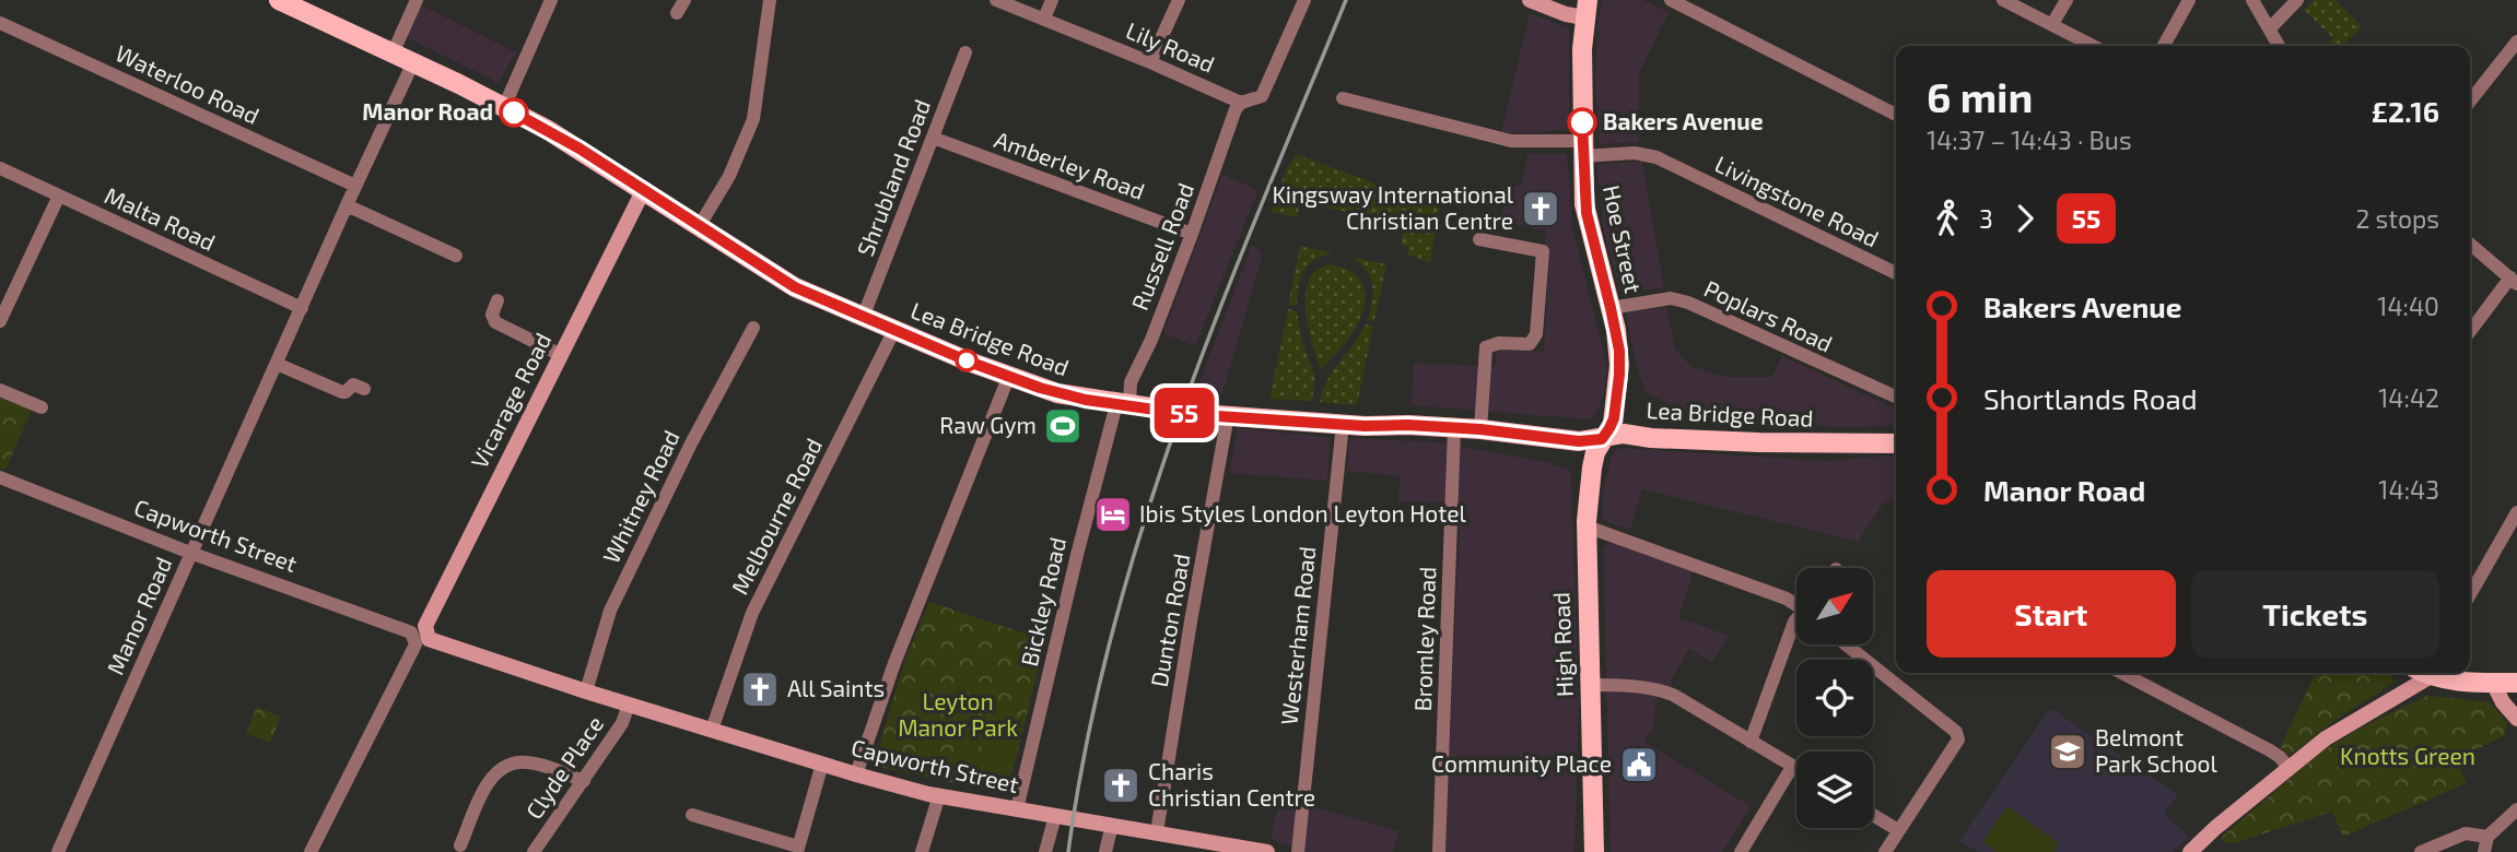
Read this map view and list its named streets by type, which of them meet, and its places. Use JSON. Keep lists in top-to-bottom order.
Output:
{
  "streets": {
    "main road": ["Hoe Street", "Lea Bridge Road", "High Road"],
    "street": [
      "Lily Road",
      "Waterloo Road",
      "Amberley Road",
      "Shrubland Road",
      "Livingstone Road",
      "Malta Road",
      "Russell Road",
      "Poplars Road",
      "Vicarage Road",
      "Whitney Road",
      "Melbourne Road",
      "Capworth Street",
      "Bickley Road",
      "Manor Road",
      "Dunton Road",
      "Westerham Road",
      "Bromley Road",
      "Clyde Place"
    ]
  },
  "crossings": [
    ["Lily Road", "Russell Road"],
    ["Waterloo Road", "Manor Road"],
    ["Amberley Road", "Shrubland Road"],
    ["Amberley Road", "Russell Road"],
    ["Shrubland Road", "Lea Bridge Road"],
    ["Livingstone Road", "Hoe Street"],
    ["Malta Road", "Manor Road"],
    ["Hoe Street", "Poplars Road"],
    ["Hoe Street", "Lea Bridge Road"],
    ["Hoe Street", "High Road"],
    ["Russell Road", "Lea Bridge Road"],
    ["Russell Road", "Bickley Road"],
    ["Lea Bridge Road", "Vicarage Road"],
    ["Lea Bridge Road", "Melbourne Road"],
    ["Lea Bridge Road", "Bickley Road"],
    ["Lea Bridge Road", "Manor Road"],
    ["Lea Bridge Road", "Dunton Road"],
    ["Lea Bridge Road", "Westerham Road"],
    ["Lea Bridge Road", "Bromley Road"],
    ["Lea Bridge Road", "High Road"],
    ["Vicarage Road", "Capworth Street"],
    ["Whitney Road", "Capworth Street"],
    ["Melbourne Road", "Capworth Street"],
    ["Capworth Street", "Bickley Road"],
    ["Capworth Street", "Manor Road"],
    ["Capworth Street", "Dunton Road"],
    ["Capworth Street", "Clyde Place"]
  ],
  "parks": ["Leyton Manor Park", "Knotts Green"],
  "places": {
    "other": ["Manor Road", "Bakers Avenue"],
    "church": ["Kingsway International Christian Centre", "All Saints", "Charis Christian Centre"],
    "sports": ["Raw Gym"],
    "hotel": ["Ibis Styles London Leyton Hotel"],
    "school or university": ["Belmont Park School"],
    "public building": ["Community Place"]
  },
  "lines": ["bus line 55"],
  "north": "top right",
  "page": {
    "on_map": "55",
    "heading": ["6 min", "14:37 – 14:43 · Bus", "£2.16"],
    "legs": ["3", "55", "2 stops"],
    "list": [
      {
        "name": "Bakers Avenue",
        "value": "14:40"
      },
      {
        "name": "Shortlands Road",
        "value": "14:42"
      },
      {
        "name": "Manor Road",
        "value": "14:43"
      }
    ],
    "buttons": ["Start", "Tickets"]
  }
}
